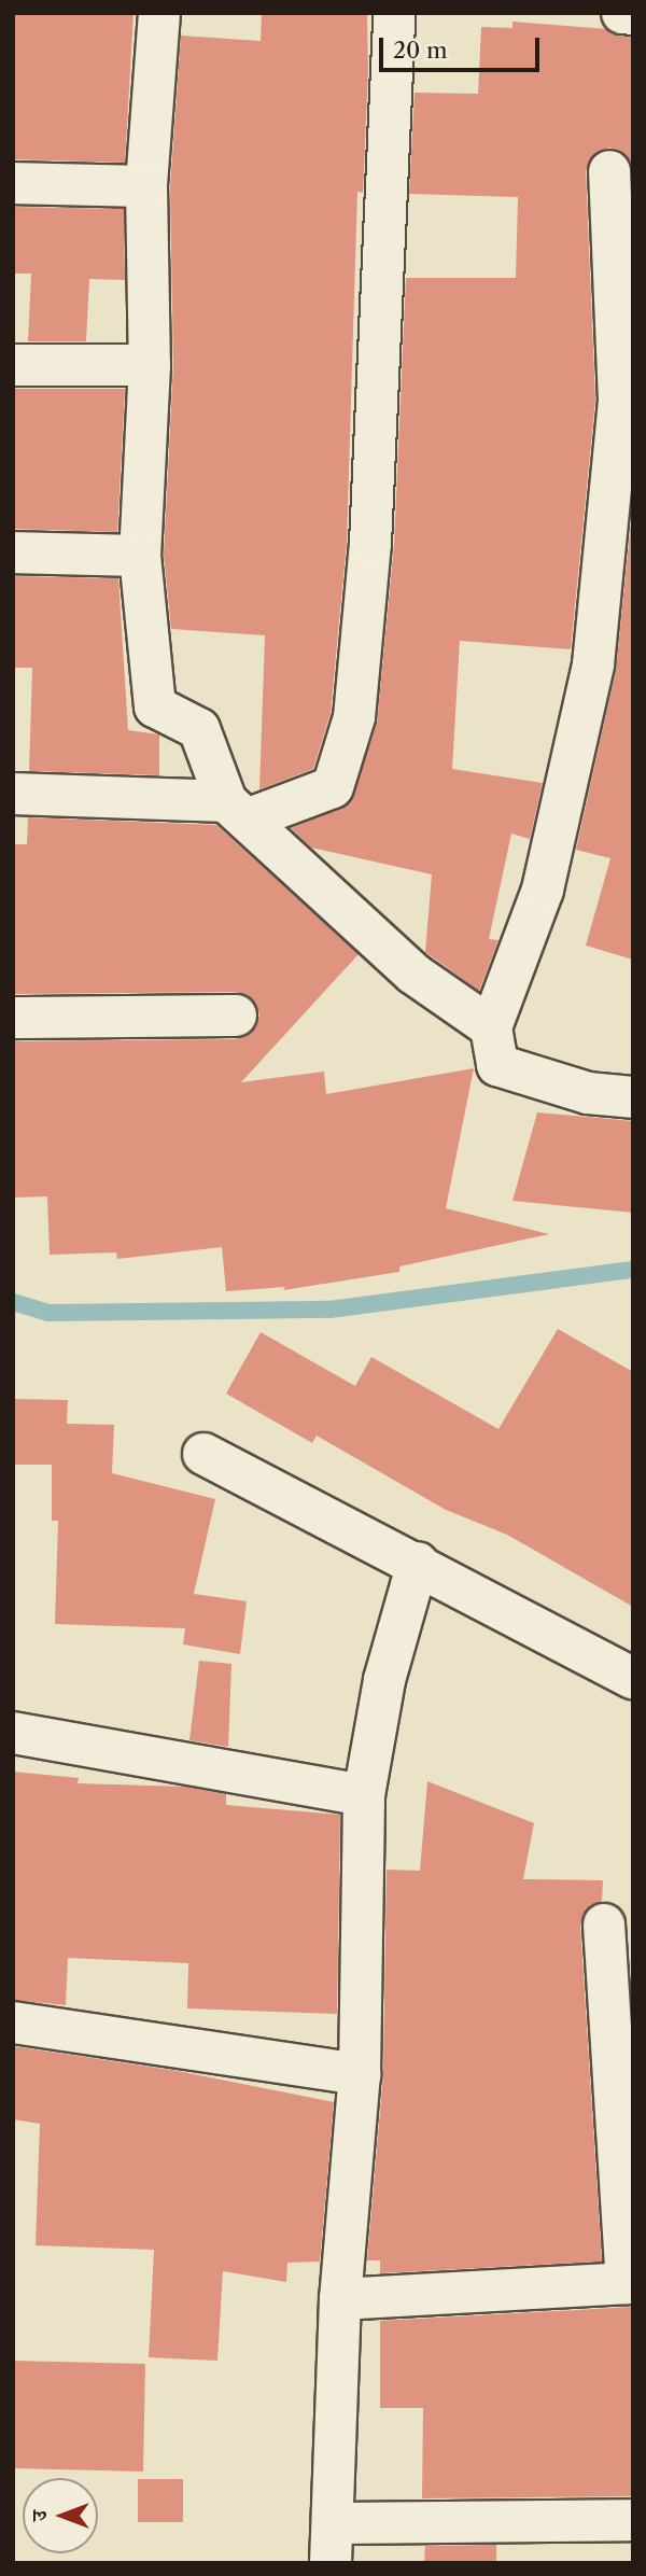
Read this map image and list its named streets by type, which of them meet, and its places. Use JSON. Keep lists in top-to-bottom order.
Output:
{
  "scale_bar": "20 m",
  "north": "left"
}
